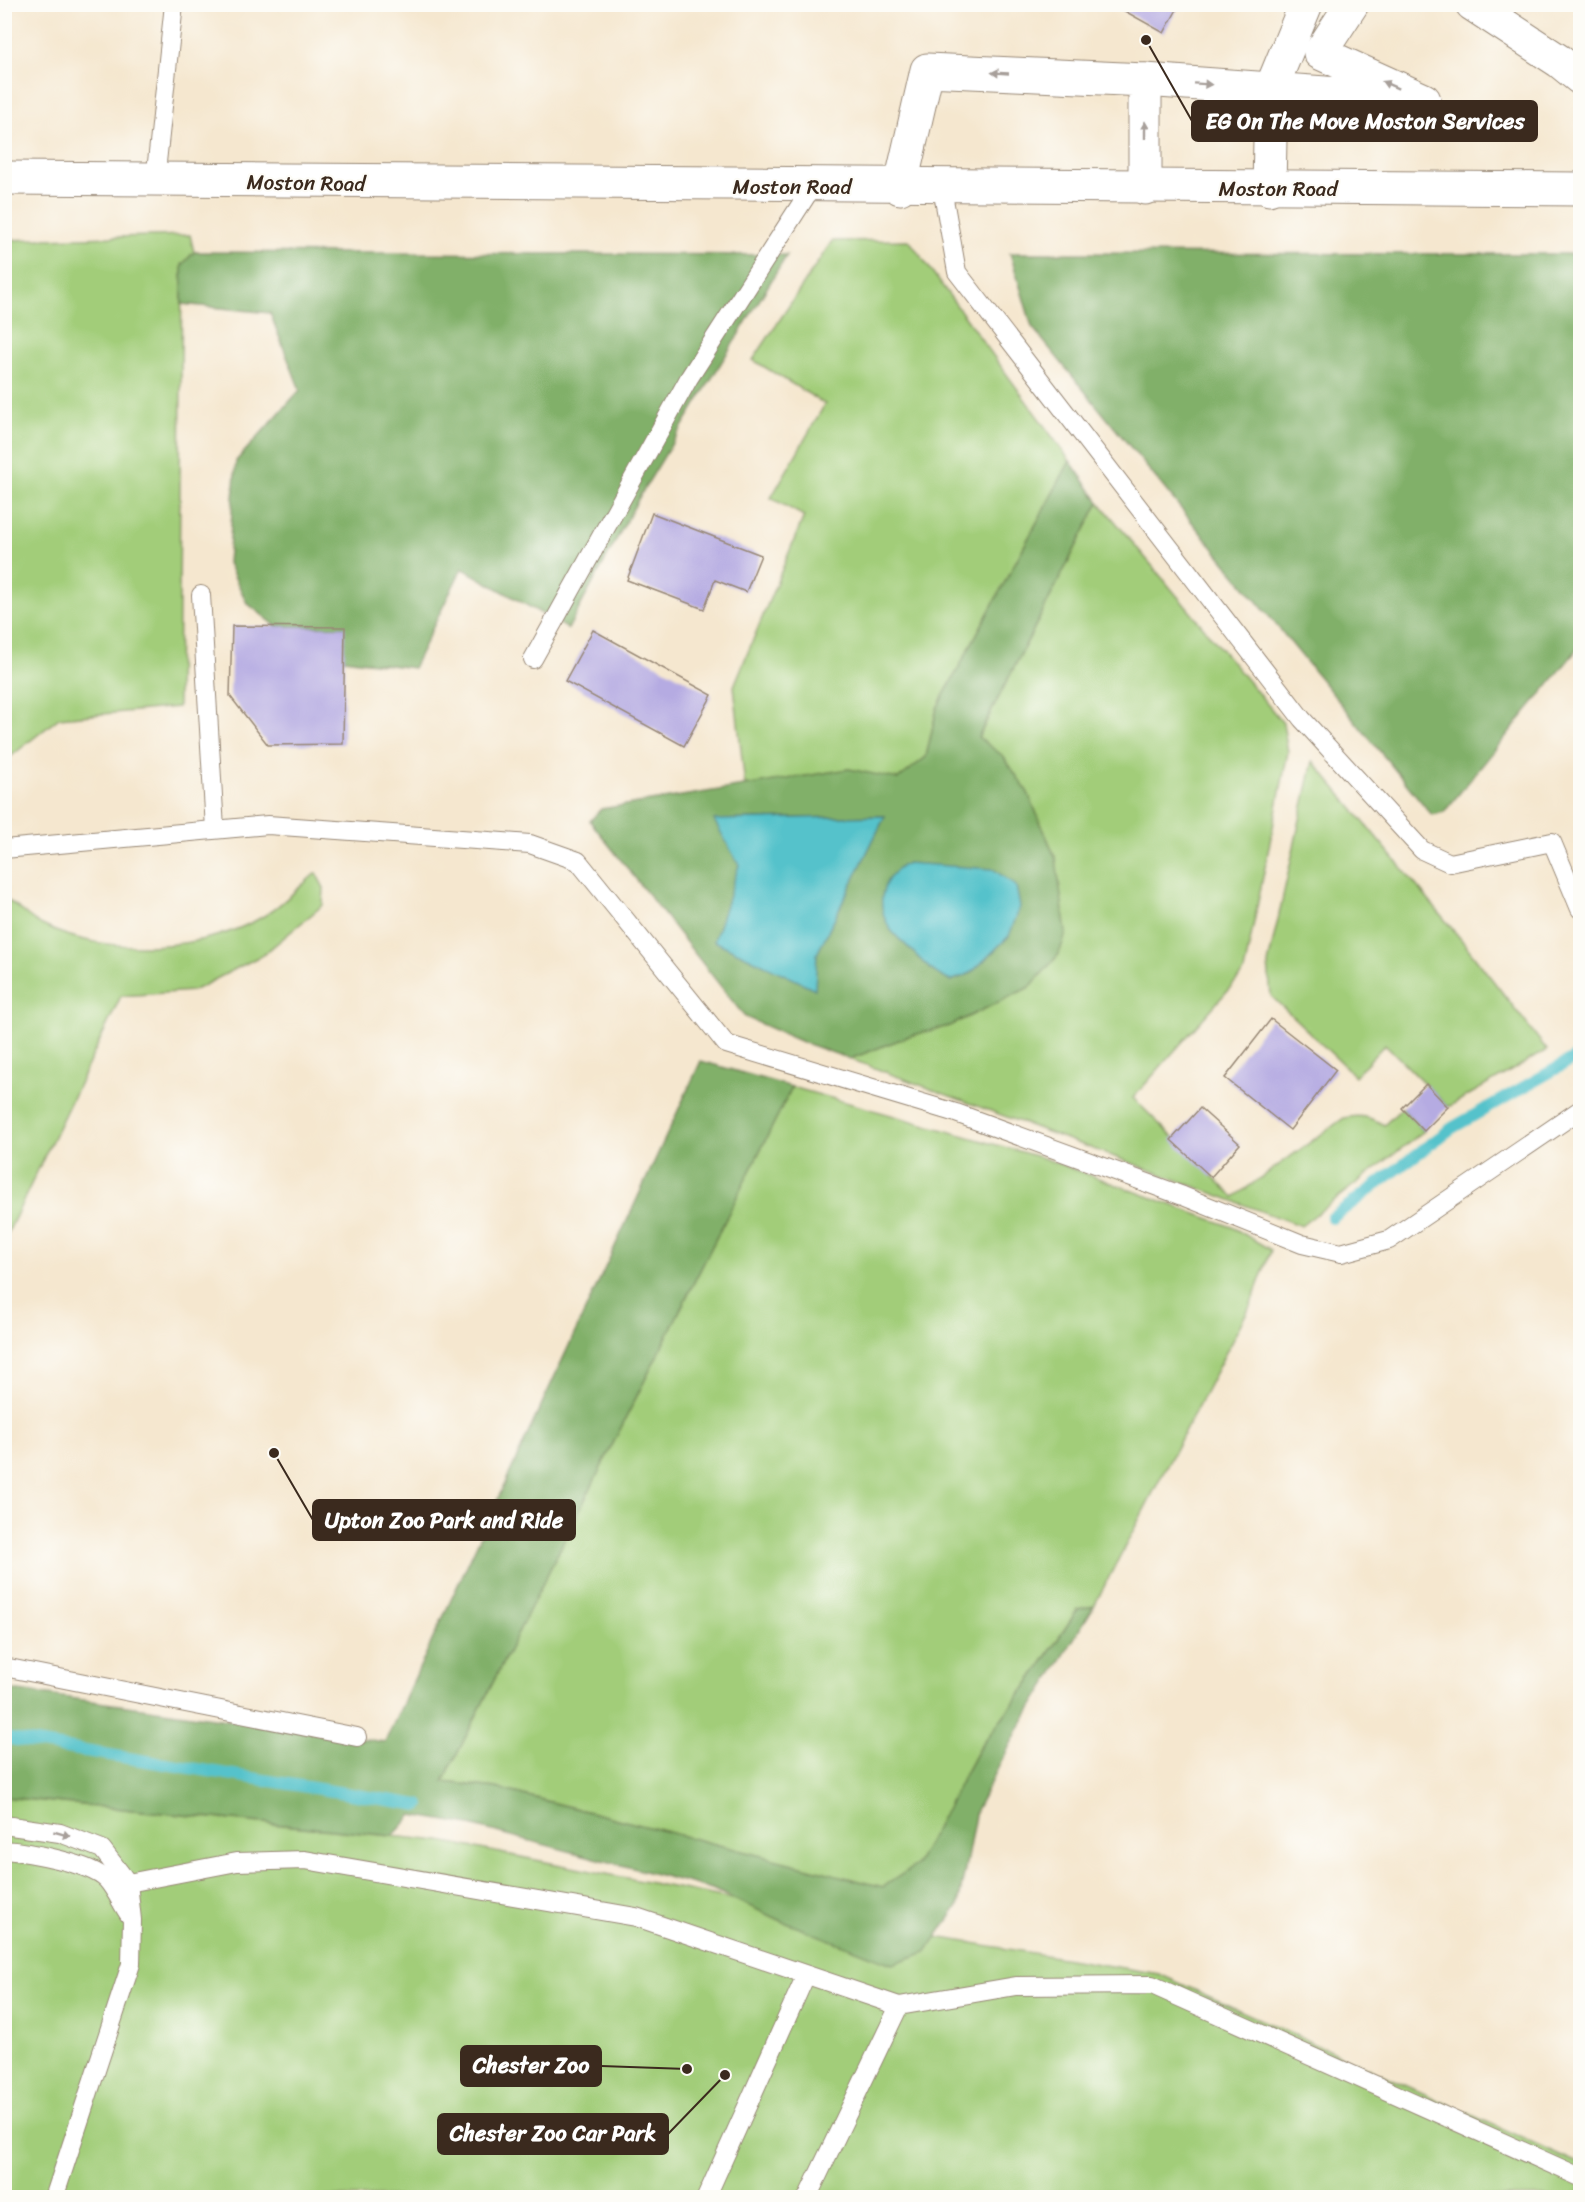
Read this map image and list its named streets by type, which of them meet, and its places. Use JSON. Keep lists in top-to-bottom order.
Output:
{
  "streets": {
    "main road": ["Moston Road"]
  },
  "places": [
    "EG On The Move Moston Services",
    "Upton Zoo Park and Ride",
    "Chester Zoo",
    "Chester Zoo Car Park"
  ]
}
